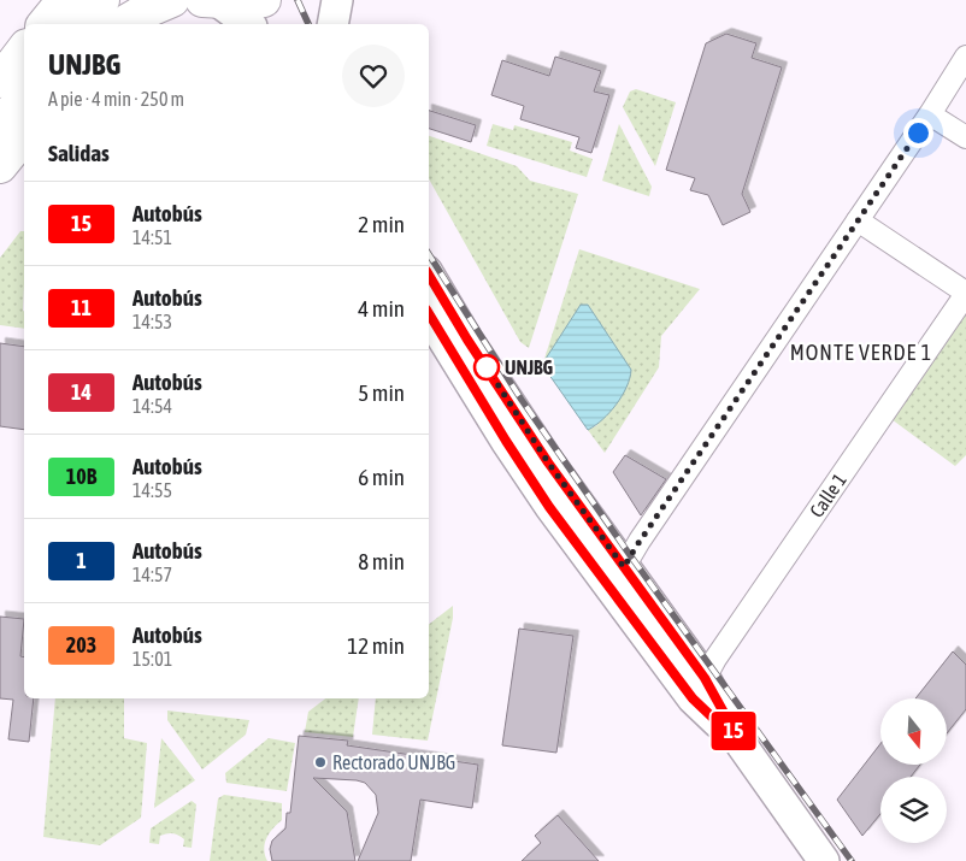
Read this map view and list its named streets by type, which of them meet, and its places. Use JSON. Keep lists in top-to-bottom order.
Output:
{
  "streets": {
    "street": ["Calle 1"]
  },
  "districts": ["MONTE VERDE 1"],
  "places": ["UNJBG", "Rectorado UNJBG"],
  "lines": ["bus line 15"],
  "north": "bottom",
  "page": {
    "on_map": "15",
    "heading": [
      ["UNJBG", "A pie · 4 min · 250 m"],
      "Salidas"
    ],
    "list": [
      {
        "mark": "15",
        "name": "Autobús",
        "note": "14:51",
        "value": "2 min"
      },
      {
        "mark": "11",
        "name": "Autobús",
        "note": "14:53",
        "value": "4 min"
      },
      {
        "mark": "14",
        "name": "Autobús",
        "note": "14:54",
        "value": "5 min"
      },
      {
        "mark": "10B",
        "name": "Autobús",
        "note": "14:55",
        "value": "6 min"
      },
      {
        "mark": "1",
        "name": "Autobús",
        "note": "14:57",
        "value": "8 min"
      },
      {
        "mark": "203",
        "name": "Autobús",
        "note": "15:01",
        "value": "12 min"
      }
    ]
  }
}
